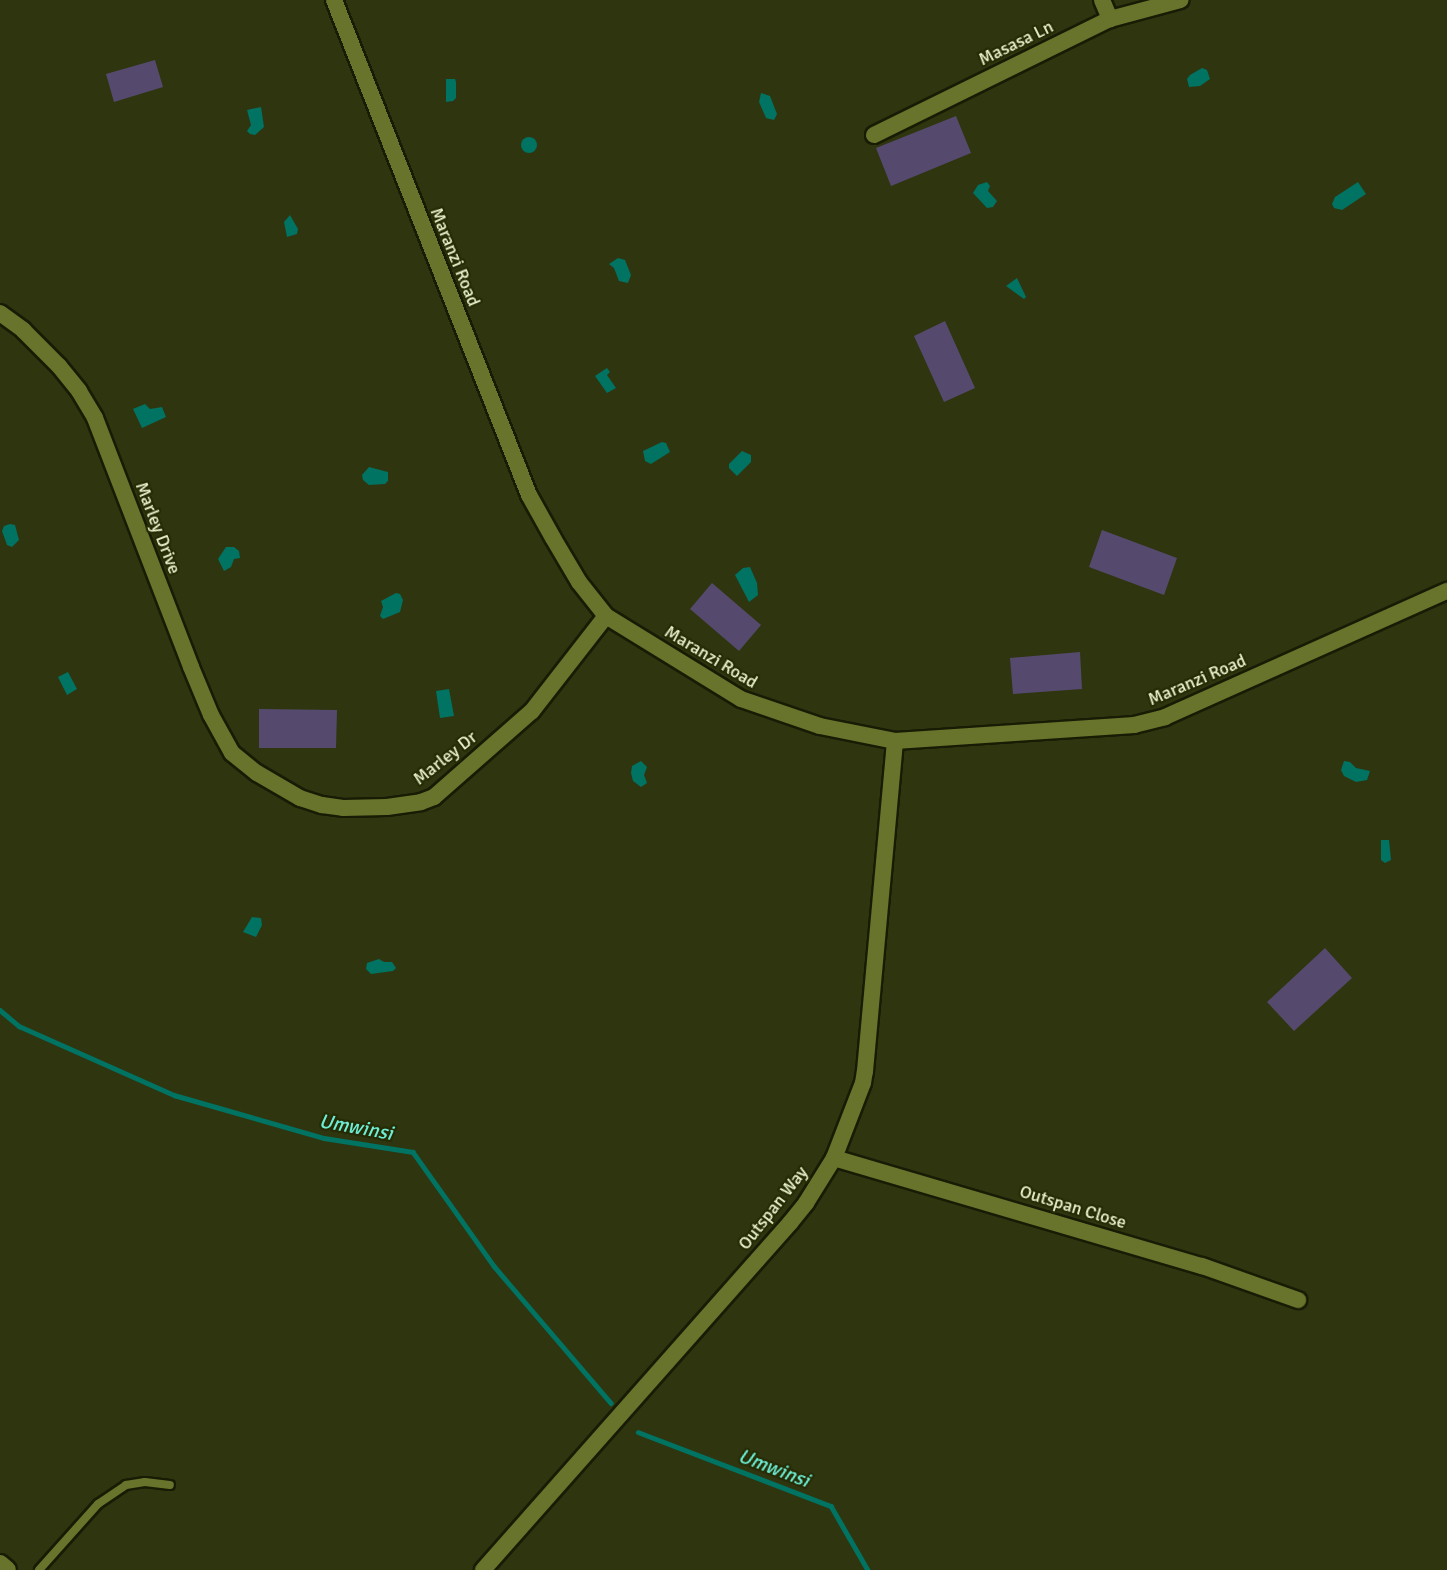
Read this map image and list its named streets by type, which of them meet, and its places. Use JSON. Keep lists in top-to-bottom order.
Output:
{
  "streets": {
    "street": [
      "Masasa Ln",
      "Maranzi Road",
      "Marley Drive",
      "Marley Dr",
      "Outspan Close",
      "Outspan Way"
    ]
  },
  "crossings": [
    ["Maranzi Road", "Marley Dr"],
    ["Maranzi Road", "Outspan Way"],
    ["Marley Drive", "Marley Dr"],
    ["Outspan Close", "Outspan Way"]
  ],
  "water": ["Umwinsi"]
}
